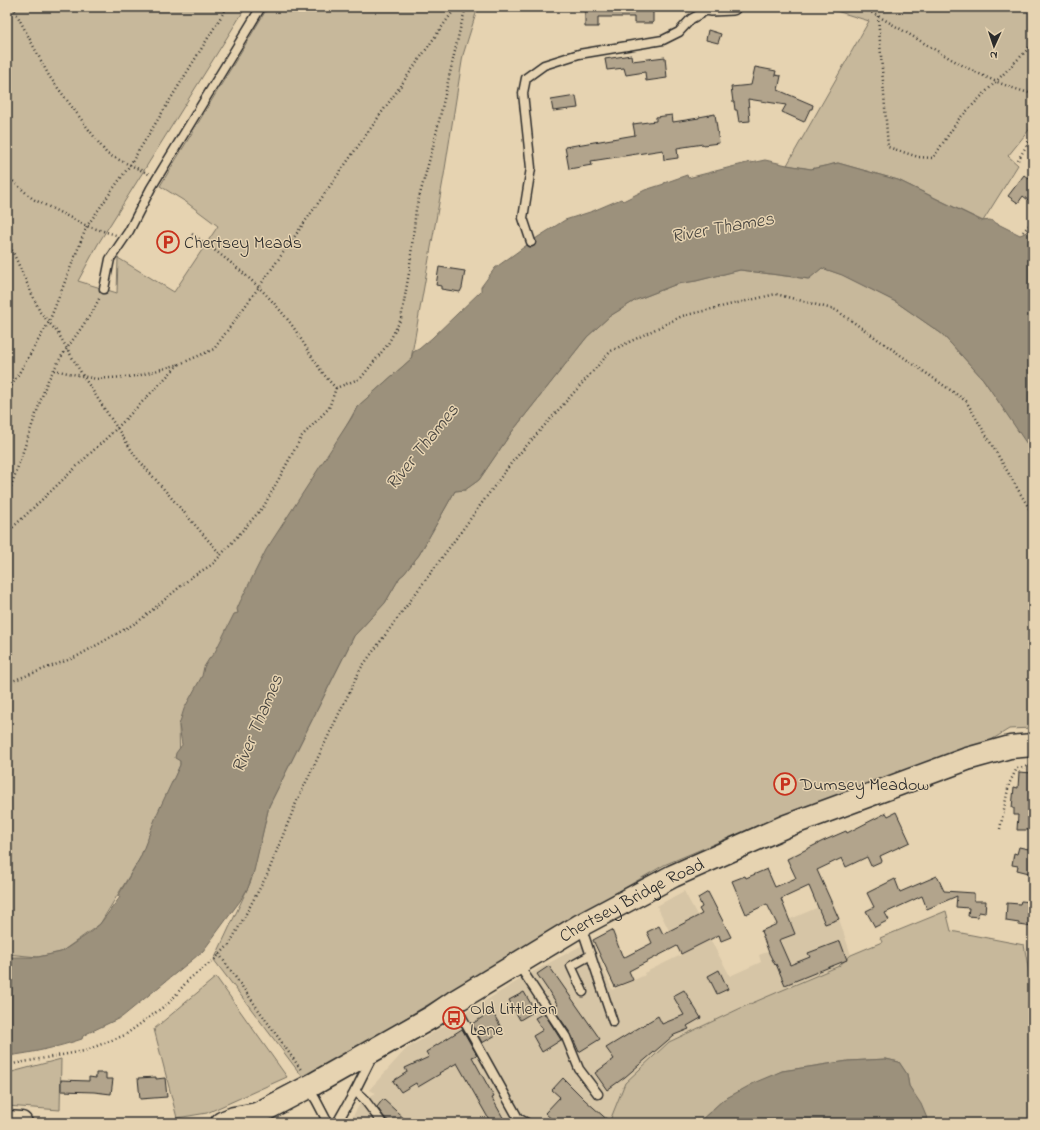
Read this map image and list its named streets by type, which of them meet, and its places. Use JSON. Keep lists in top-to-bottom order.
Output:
{
  "streets": {
    "main road": ["Chertsey Bridge Road"]
  },
  "water": ["River Thames"],
  "places": {
    "parking": ["Chertsey Meads", "Dumsey Meadow"],
    "bus stop": ["Old Littleton Lane"]
  },
  "north": "bottom"
}
